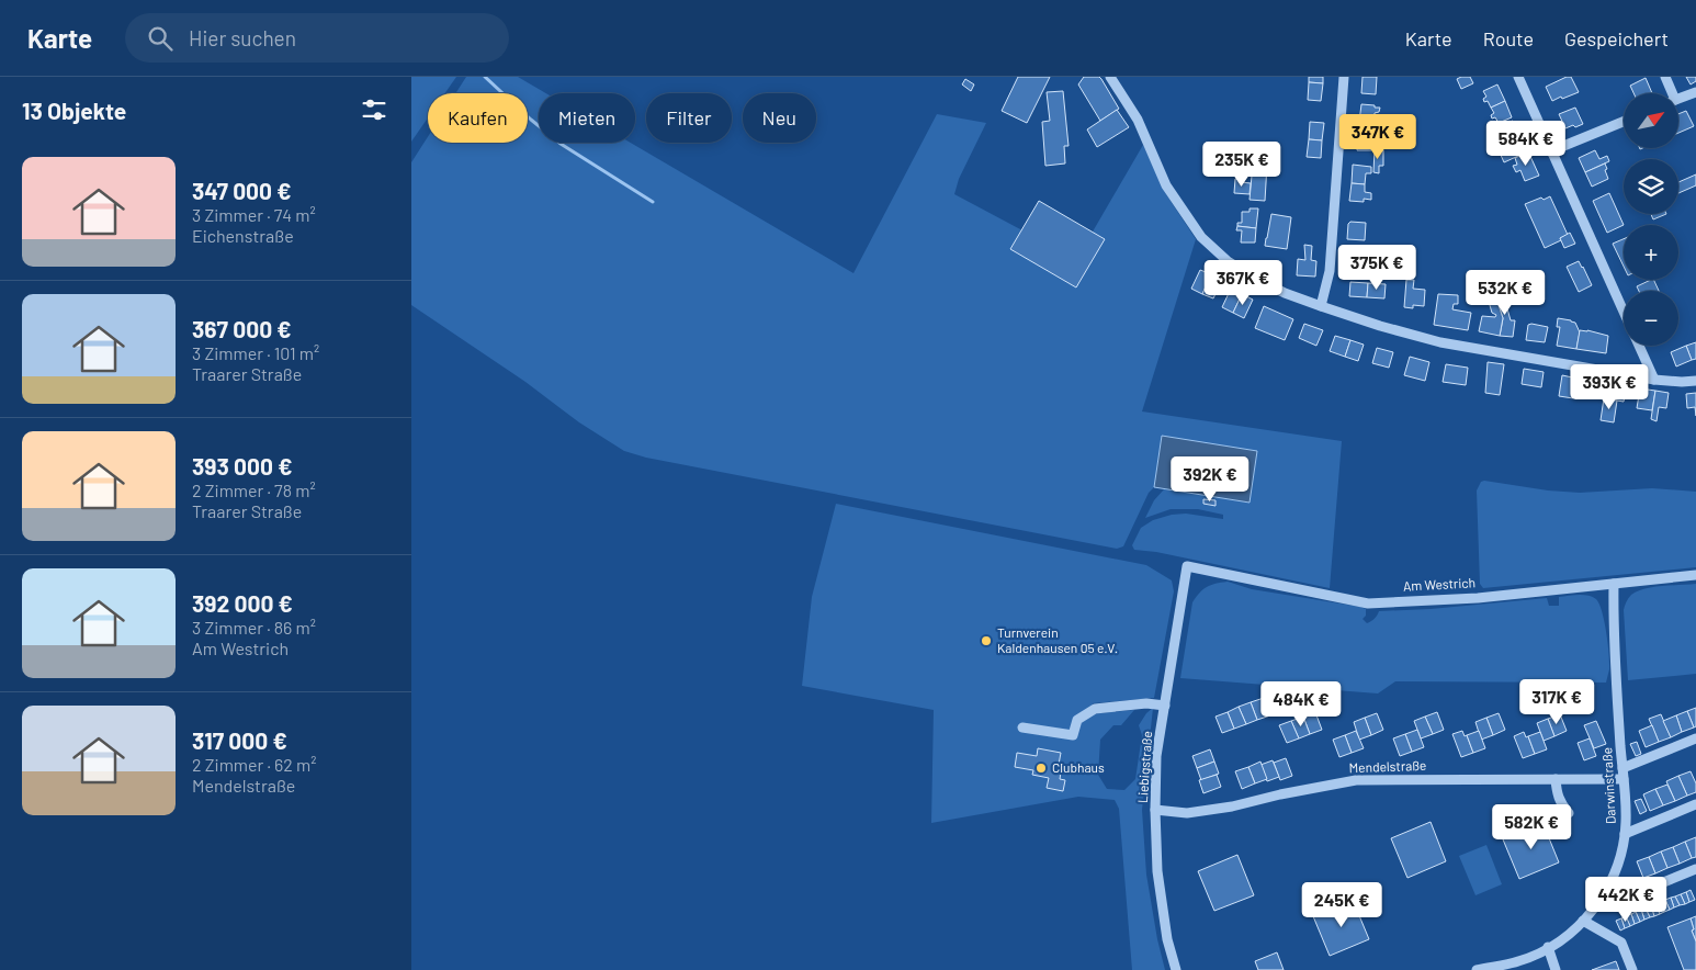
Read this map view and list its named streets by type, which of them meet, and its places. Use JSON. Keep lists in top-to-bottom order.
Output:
{
  "streets": {
    "street": [
      "Am Westrich",
      "Liebigstraße",
      "Mendelstraße",
      "Darwinstraße"
    ]
  },
  "crossings": [
    ["Am Westrich", "Liebigstraße"],
    ["Am Westrich", "Darwinstraße"],
    ["Liebigstraße", "Mendelstraße"],
    ["Mendelstraße", "Darwinstraße"]
  ],
  "places": ["Turnverein Kaldenhausen 05 e.V.", "Clubhaus"],
  "north": "top right",
  "page": {
    "header": "Karte",
    "search": "Hier suchen",
    "nav": ["Karte", "Route", "Gespeichert"],
    "heading": "13 Objekte",
    "map_buttons": ["+", "−"],
    "chip": [
      "Kaufen",
      "Mieten",
      "Filter",
      "Neu"
    ],
    "price": [
      "347K €",
      "584K €",
      "235K €",
      "375K €",
      "367K €",
      "532K €",
      "393K €",
      "392K €",
      "317K €",
      "484K €",
      "582K €",
      "442K €",
      "245K €"
    ],
    "list": [
      {
        "name": "347 000 €",
        "note": "3 Zimmer · 74 m² · Eichenstraße"
      },
      {
        "name": "367 000 €",
        "note": "3 Zimmer · 101 m² · Traarer Straße"
      },
      {
        "name": "393 000 €",
        "note": "2 Zimmer · 78 m² · Traarer Straße"
      },
      {
        "name": "392 000 €",
        "note": "3 Zimmer · 86 m² · Am Westrich"
      },
      {
        "name": "317 000 €",
        "note": "2 Zimmer · 62 m² · Mendelstraße"
      }
    ]
  }
}
